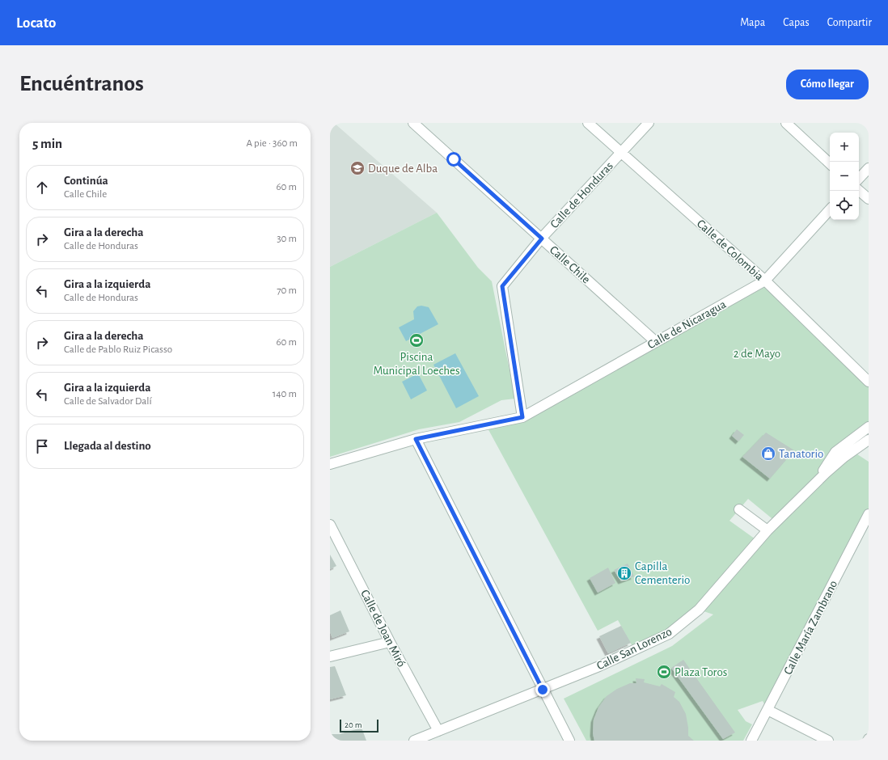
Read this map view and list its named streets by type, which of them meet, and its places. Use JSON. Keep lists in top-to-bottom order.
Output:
{
  "streets": {
    "street": [
      "Calle de Honduras",
      "Calle de Colombia",
      "Calle Chile",
      "Calle de Nicaragua",
      "Calle María Zambrano",
      "Calle de Joan Miró",
      "Calle San Lorenzo"
    ]
  },
  "crossings": [
    ["Calle de Honduras", "Calle de Colombia"],
    ["Calle de Honduras", "Calle Chile"],
    ["Calle de Honduras", "Calle de Nicaragua"],
    ["Calle de Colombia", "Calle de Nicaragua"],
    ["Calle Chile", "Calle de Nicaragua"],
    ["Calle de Joan Miró", "Calle San Lorenzo"]
  ],
  "parks": ["2 de Mayo"],
  "places": {
    "school or university": ["Duque de Alba"],
    "sports": ["Piscina Municipal Loeches", "Plaza Toros"],
    "shop": ["Tanatorio"],
    "building": ["Capilla Cementerio"]
  },
  "scale_bar": "20 m",
  "page": {
    "header": "Locato",
    "nav": ["Mapa", "Capas", "Compartir"],
    "buttons": "Cómo llegar",
    "title": "Encuéntranos",
    "heading": ["5 min", "A pie · 360 m"],
    "map_buttons": ["+", "−"],
    "list": [
      ["Continúa", "Calle Chile", "60 m"],
      ["Gira a la derecha", "Calle de Honduras", "30 m"],
      ["Gira a la izquierda", "Calle de Honduras", "70 m"],
      ["Gira a la derecha", "Calle de Pablo Ruiz Picasso", "60 m"],
      ["Gira a la izquierda", "Calle de Salvador Dalí", "140 m"],
      "Llegada al destino"
    ],
    "scale": "20 m"
  }
}
